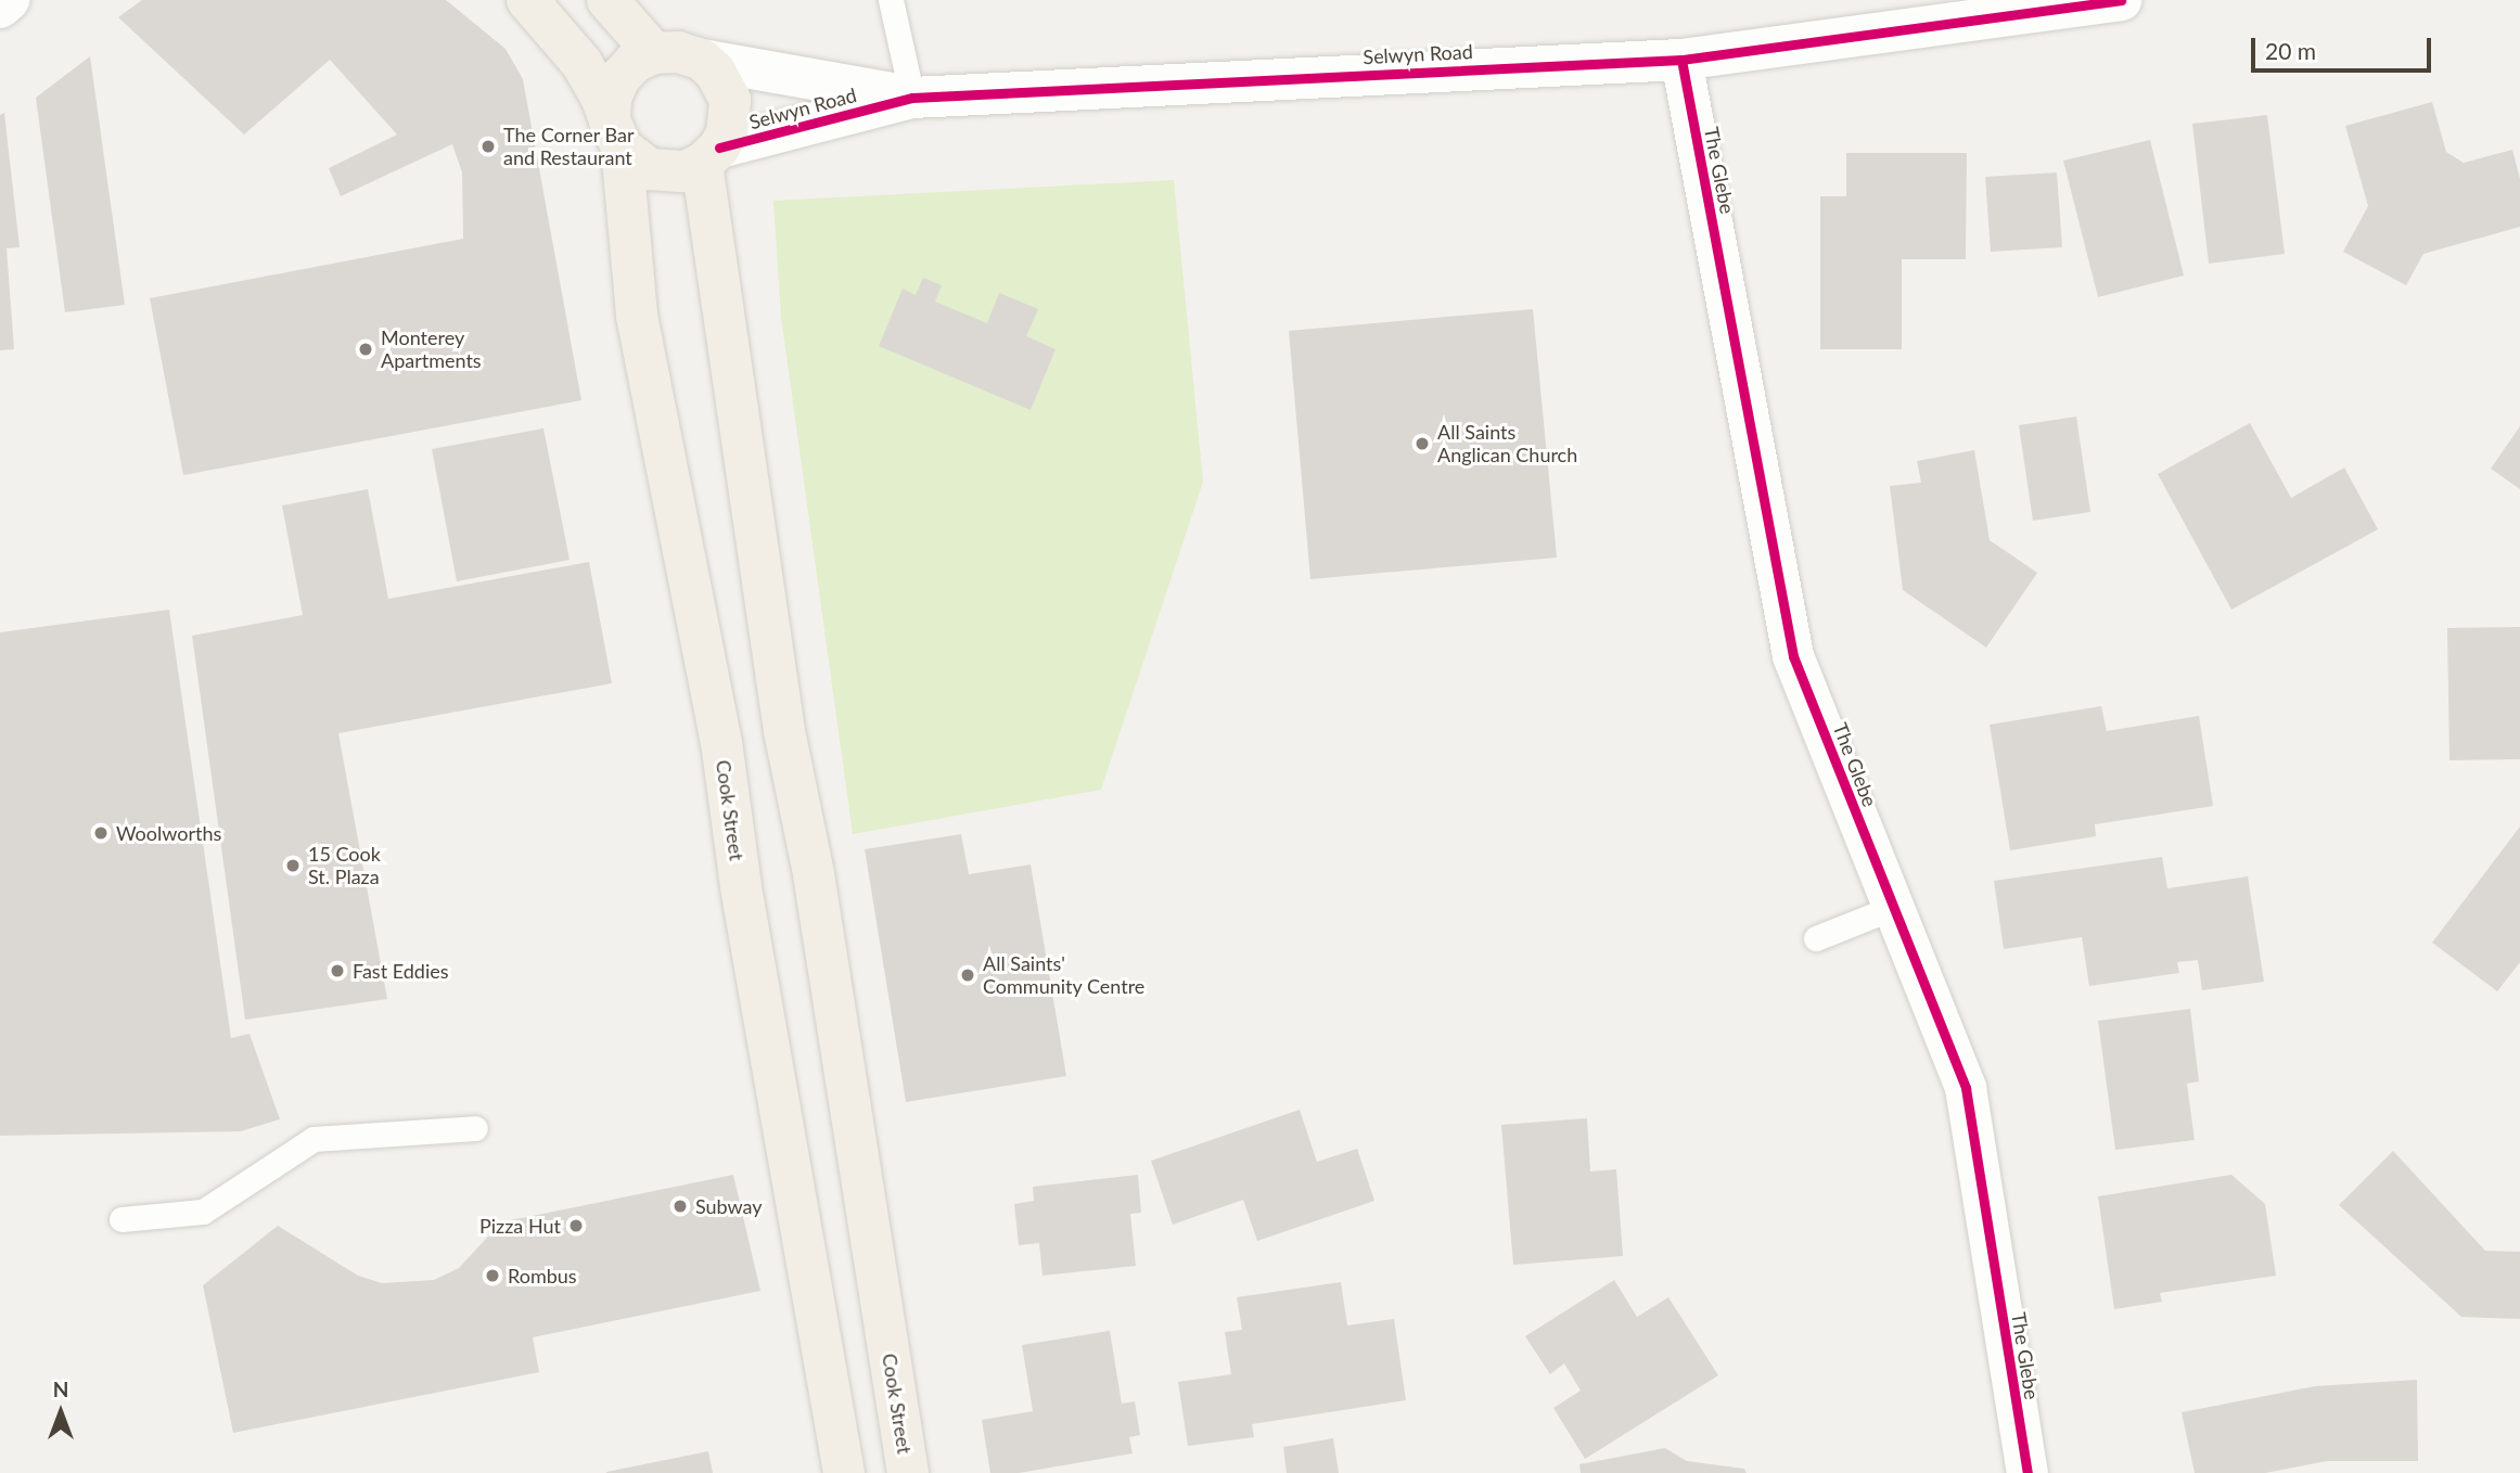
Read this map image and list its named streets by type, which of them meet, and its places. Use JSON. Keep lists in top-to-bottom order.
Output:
{
  "streets": {
    "main road": ["Cook Street"],
    "street": ["Selwyn Road", "The Glebe"]
  },
  "crossings": [
    ["Selwyn Road", "The Glebe"],
    ["Selwyn Road", "Cook Street"]
  ],
  "places": [
    "The Corner Bar and Restaurant",
    "Monterey Apartments",
    "All Saints Anglican Church",
    "Woolworths",
    "15 Cook St. Plaza",
    "Fast Eddies",
    "All Saints' Community Centre",
    "Subway",
    "Pizza Hut",
    "Rombus"
  ],
  "scale_bar": "20 m",
  "north": "top"
}
